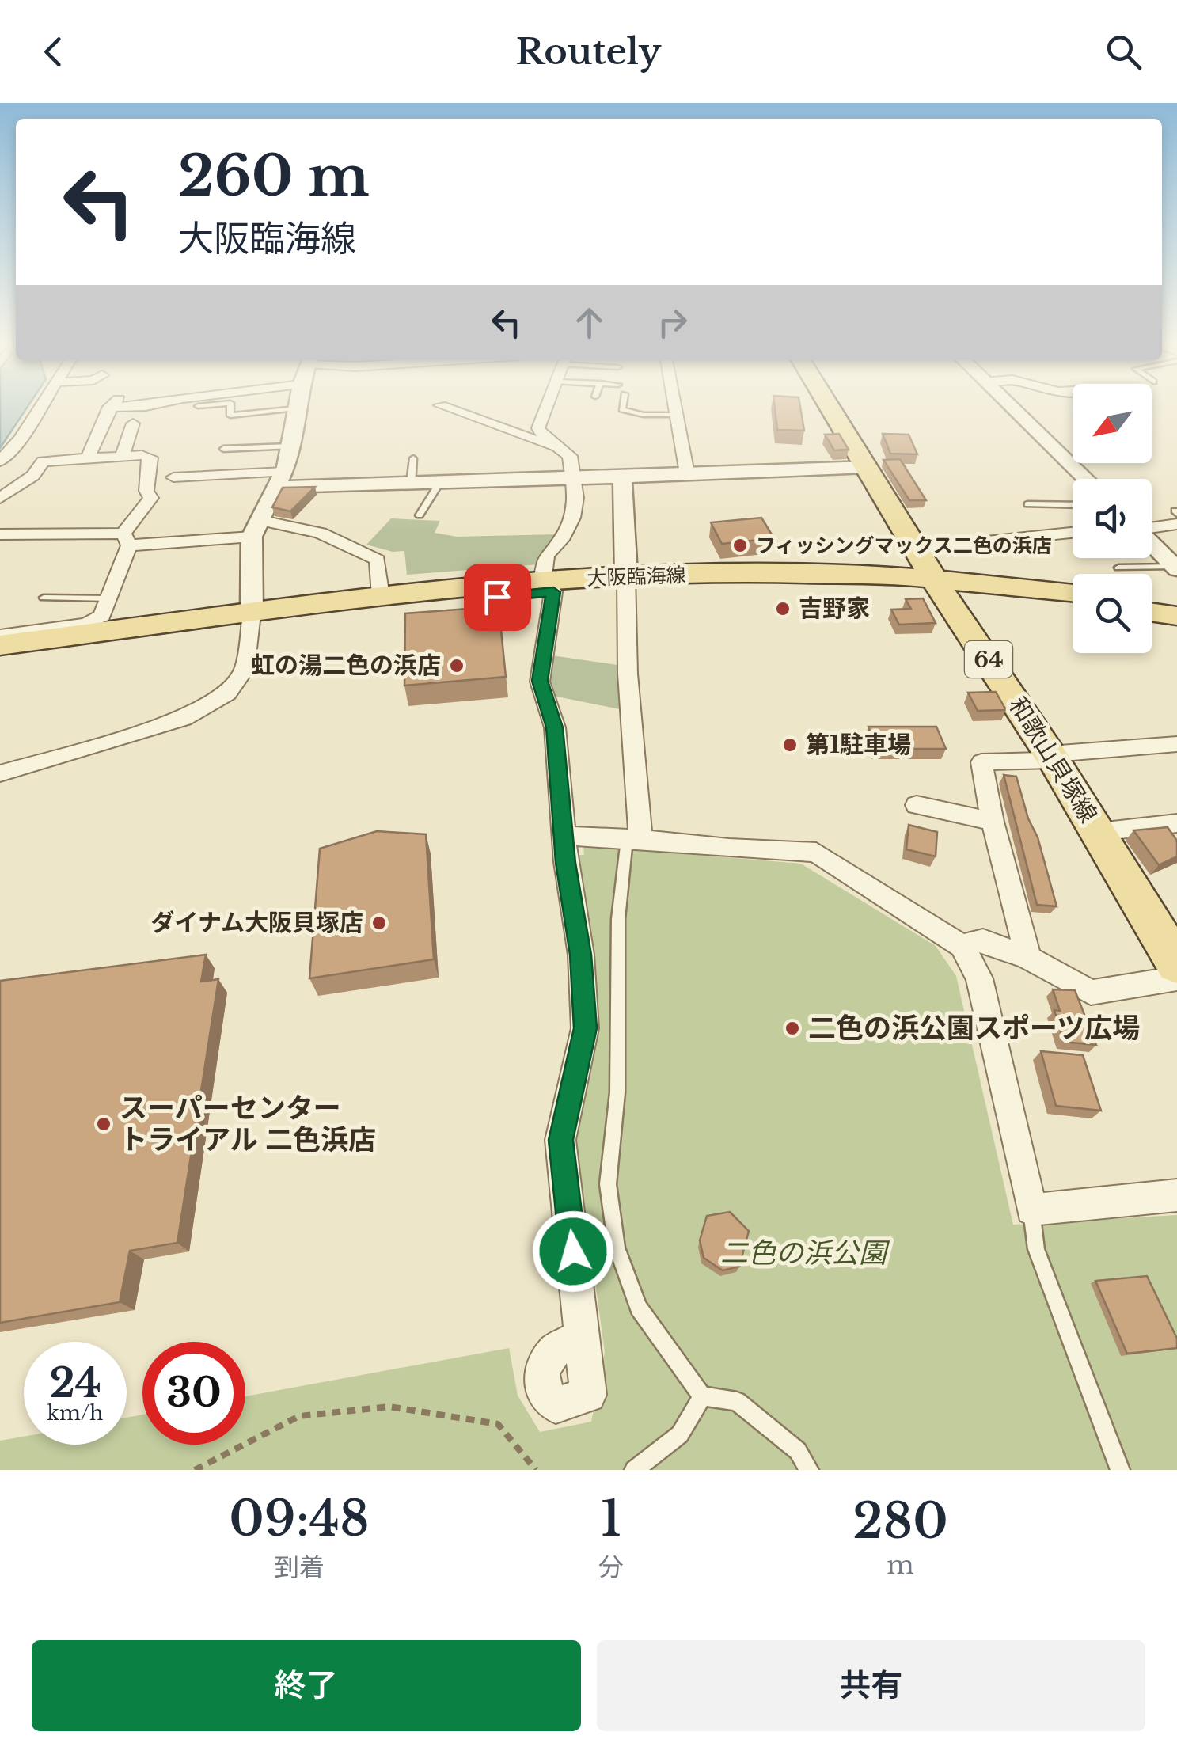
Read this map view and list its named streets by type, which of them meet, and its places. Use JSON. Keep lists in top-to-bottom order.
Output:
{
  "streets": {
    "main road": ["大阪臨海線", "64", "和歌山貝塚線"]
  },
  "crossings": [
    ["大阪臨海線", "和歌山貝塚線"]
  ],
  "parks": ["二色の浜公園"],
  "places": [
    "フィッシングマックス二色の浜店",
    "吉野家",
    "虹の湯二色の浜店",
    "第1駐車場",
    "ダイナム大阪貝塚店",
    "二色の浜公園スポーツ広場",
    "スーパーセンター トライアル 二色浜店"
  ],
  "north": "bottom left",
  "page": {
    "header": "Routely",
    "turn": ["260 m", "大阪臨海線"],
    "speed": "24 km/h",
    "limit": "30",
    "eta": [
      "09:48",
      "到着",
      "1",
      "分",
      "280",
      "m"
    ],
    "buttons": ["終了", "共有"]
  }
}
